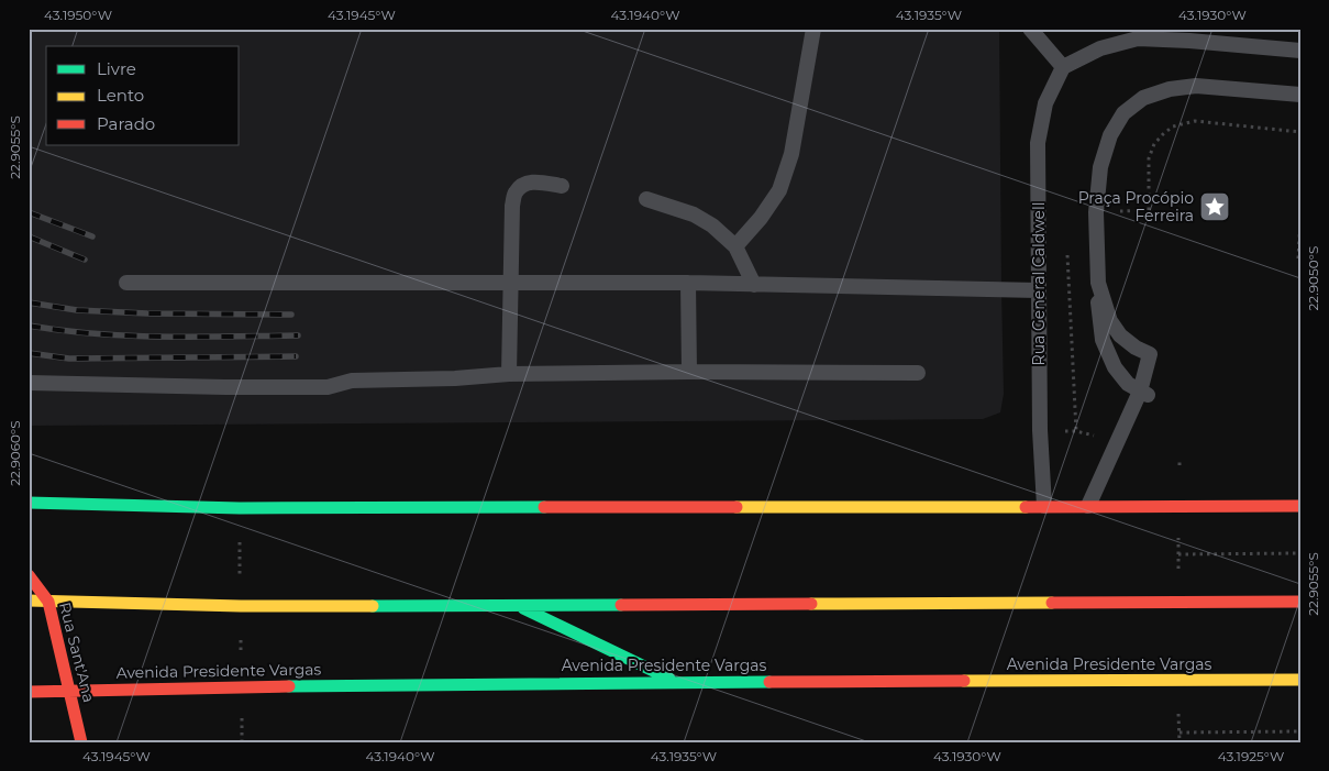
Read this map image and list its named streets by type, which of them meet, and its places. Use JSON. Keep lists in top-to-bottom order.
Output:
{
  "streets": {
    "main road": ["Rua Sant'Ana", "Avenida Presidente Vargas"],
    "lane": ["Rua General Caldwell"]
  },
  "crossings": [
    ["Rua Sant'Ana", "Avenida Presidente Vargas"]
  ],
  "places": {
    "place": ["Praça Procópio Ferreira"]
  },
  "legend": ["Livre", "Lento", "Parado"],
  "coordinates": [
    "43.1950°W",
    "43.1945°W",
    "43.1940°W",
    "43.1935°W",
    "43.1930°W",
    "22.9055°S",
    "22.9050°S",
    "22.9060°S",
    "43.1925°W"
  ]
}
